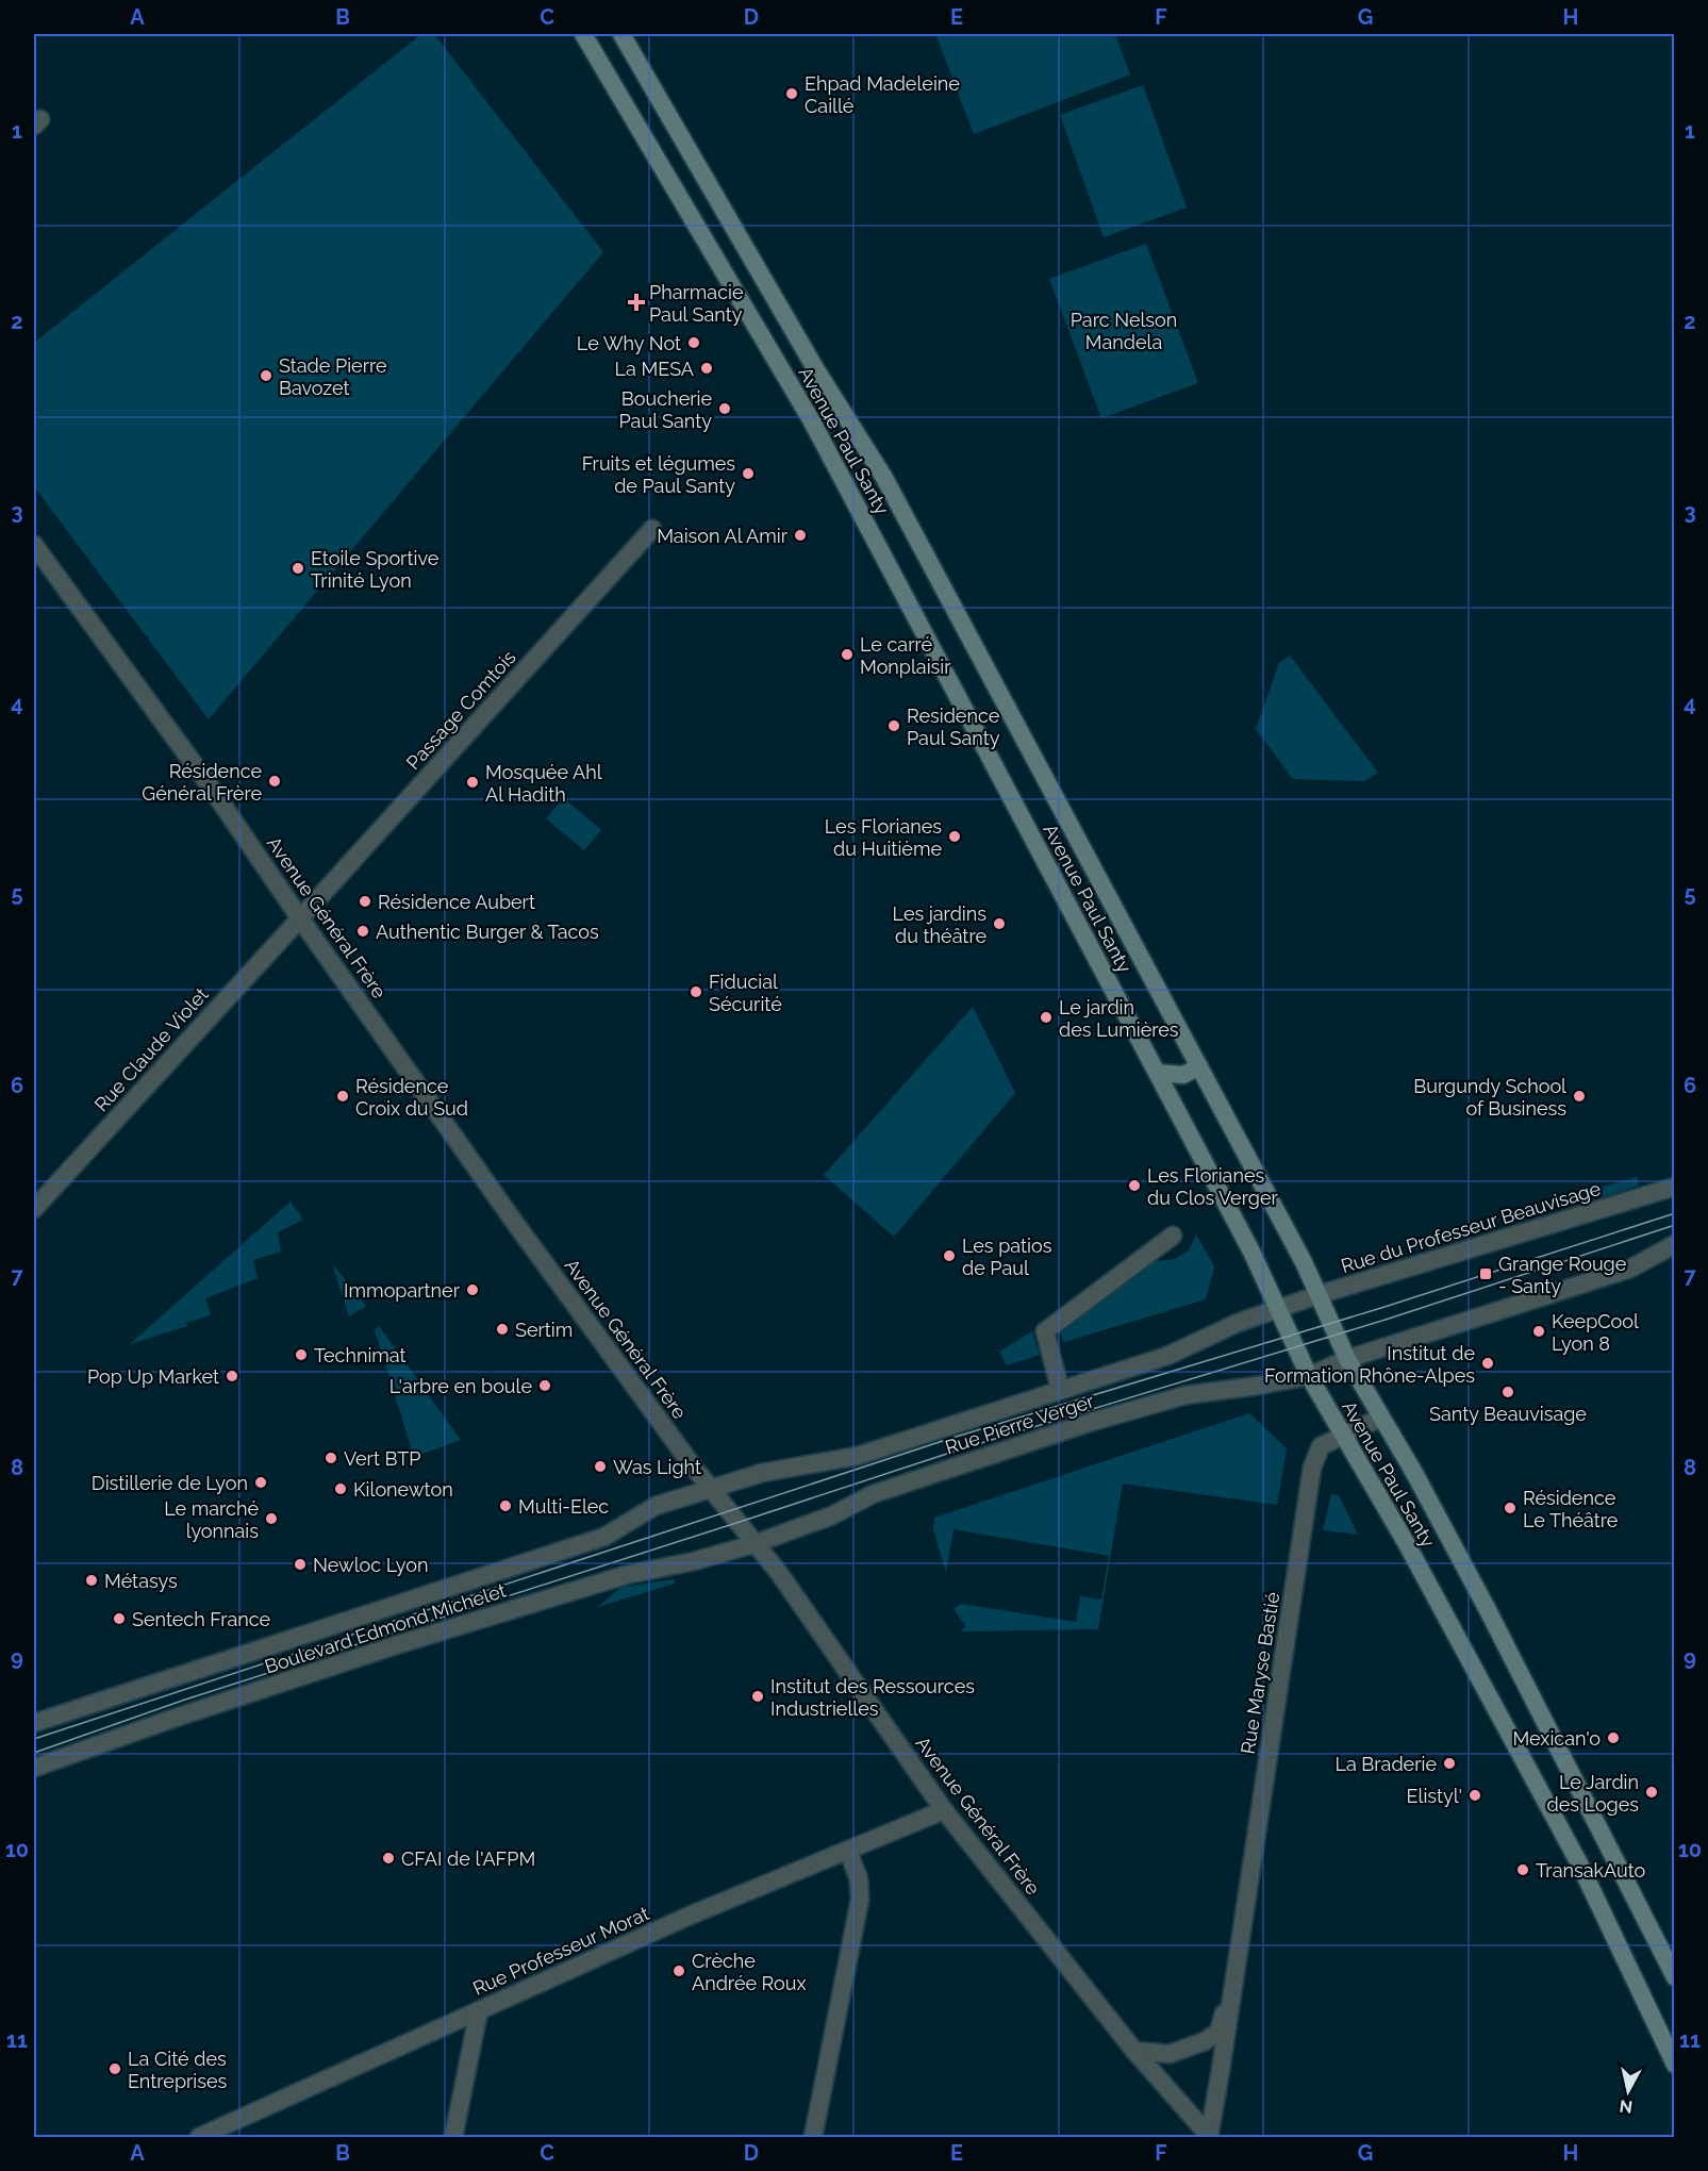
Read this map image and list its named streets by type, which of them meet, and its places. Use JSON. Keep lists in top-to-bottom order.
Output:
{
  "streets": {
    "main road": ["Avenue Paul Santy"],
    "street": [
      "Passage Comtois",
      "Avenue Général Frère",
      "Rue Claude Violet",
      "Rue du Professeur Beauvisage",
      "Rue Pierre Verger",
      "Boulevard Edmond Michelet",
      "Rue Maryse Bastié",
      "Rue Professeur Morat"
    ]
  },
  "crossings": [
    ["Avenue Paul Santy", "Rue du Professeur Beauvisage"],
    ["Avenue Paul Santy", "Rue Pierre Verger"],
    ["Avenue Paul Santy", "Rue Maryse Bastié"],
    ["Passage Comtois", "Avenue Général Frère"],
    ["Passage Comtois", "Rue Claude Violet"],
    ["Avenue Général Frère", "Rue Claude Violet"],
    ["Avenue Général Frère", "Rue Pierre Verger"],
    ["Avenue Général Frère", "Boulevard Edmond Michelet"],
    ["Avenue Général Frère", "Rue Maryse Bastié"],
    ["Avenue Général Frère", "Rue Professeur Morat"],
    ["Rue du Professeur Beauvisage", "Rue Pierre Verger"],
    ["Rue Pierre Verger", "Boulevard Edmond Michelet"]
  ],
  "parks": ["Parc Nelson Mandela"],
  "places": {
    "other": [
      "Ehpad Madeleine Caillé",
      "Le Why Not",
      "La MESA",
      "Stade Pierre Bavozet",
      "Boucherie Paul Santy",
      "Fruits et légumes de Paul Santy",
      "Maison Al Amir",
      "Etoile Sportive Trinité Lyon",
      "Le carré Monplaisir",
      "Residence Paul Santy",
      "Résidence Général Frère",
      "Mosquée Ahl Al Hadith",
      "Les Florianes du Huitième",
      "Résidence Aubert",
      "Les jardins du théâtre",
      "Authentic Burger & Tacos",
      "Fiducial Sécurité",
      "Le jardin des Lumières",
      "Résidence Croix du Sud",
      "Burgundy School of Business",
      "Les Florianes du Clos Verger",
      "Les patios de Paul",
      "Immopartner",
      "Sertim",
      "KeepCool Lyon 8",
      "Technimat",
      "Institut de Formation Rhône-Alpes",
      "Pop Up Market",
      "L'arbre en boule",
      "Santy Beauvisage",
      "Vert BTP",
      "Was Light",
      "Distillerie de Lyon",
      "Kilonewton",
      "Multi-Elec",
      "Résidence Le Théâtre",
      "Le marché lyonnais",
      "Newloc Lyon",
      "Métasys",
      "Sentech France",
      "Institut des Ressources Industrielles",
      "Mexican'o",
      "La Braderie",
      "Le Jardin des Loges",
      "Elistyl'",
      "CFAI de l'AFPM",
      "TransakAuto",
      "Crèche Andrée Roux",
      "La Cité des Entreprises"
    ],
    "health": ["Pharmacie Paul Santy"],
    "transit": ["Grange Rouge - Santy"]
  },
  "north": "bottom",
  "grid": {
    "columns": [
      "A",
      "B",
      "C",
      "D",
      "E",
      "F",
      "G",
      "H"
    ],
    "rows": [
      "1",
      "2",
      "3",
      "4",
      "5",
      "6",
      "7",
      "8",
      "9",
      "10",
      "11"
    ]
  }
}
